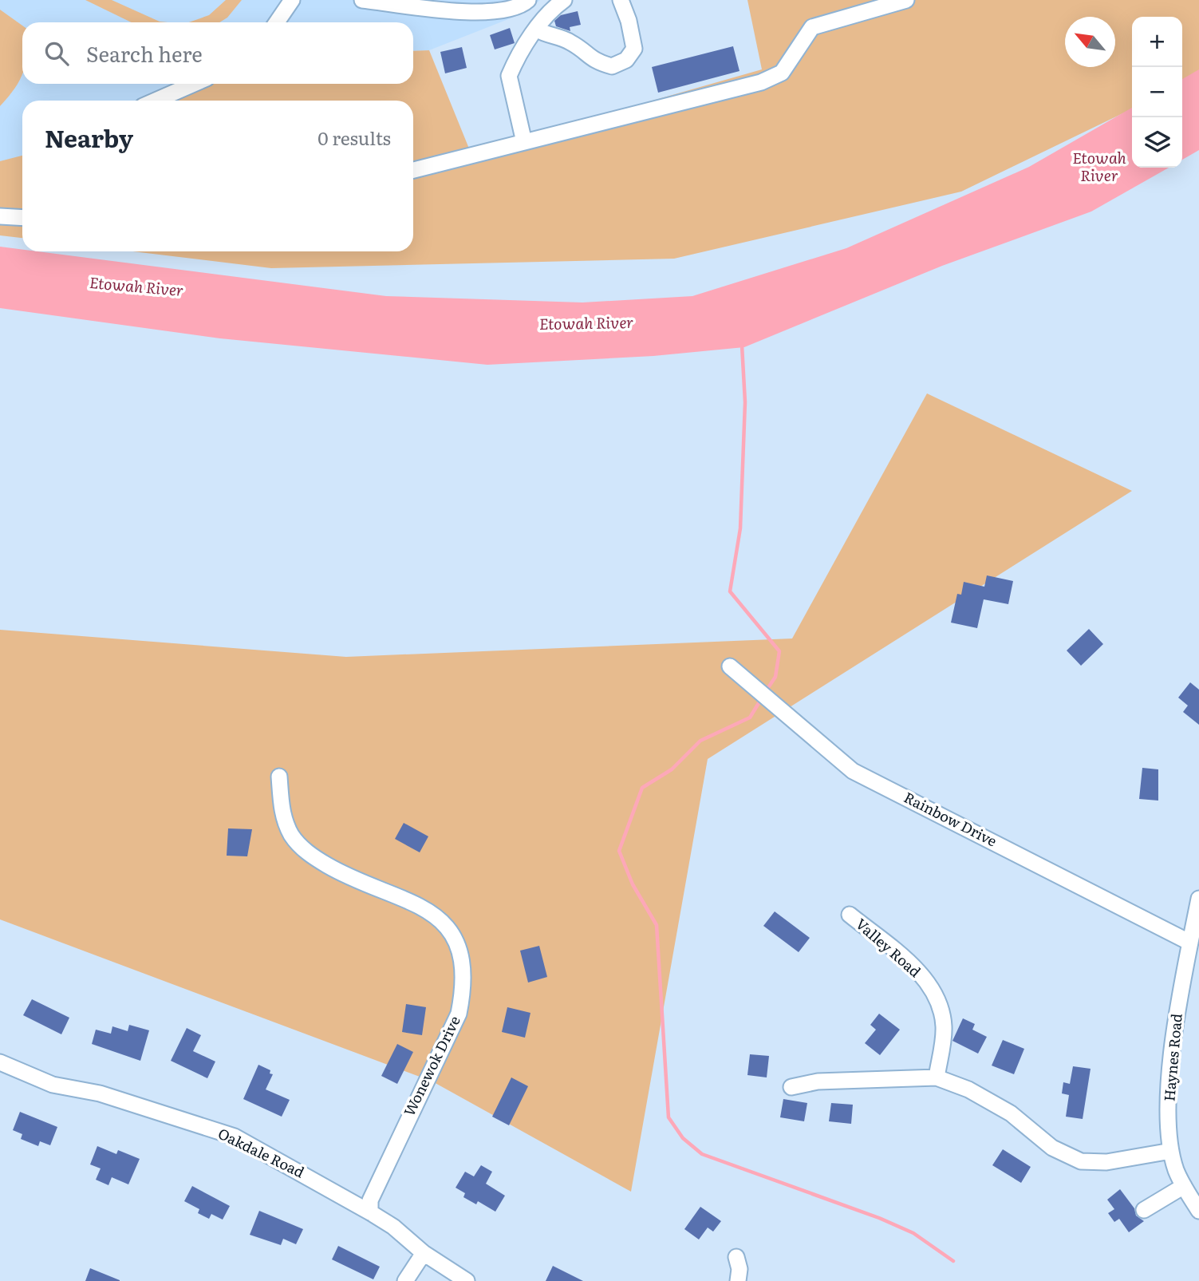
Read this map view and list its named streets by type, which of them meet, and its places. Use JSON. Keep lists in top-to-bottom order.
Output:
{
  "streets": {
    "street": [
      "Rainbow Drive",
      "Valley Road",
      "Haynes Road",
      "Wonewok Drive",
      "Oakdale Road"
    ]
  },
  "crossings": [
    ["Rainbow Drive", "Haynes Road"],
    ["Wonewok Drive", "Oakdale Road"]
  ],
  "water": ["Etowah River"],
  "north": "top left",
  "page": {
    "map_buttons": ["+", "−"],
    "search": "Search here",
    "heading": ["Nearby", "0 results"]
  }
}
